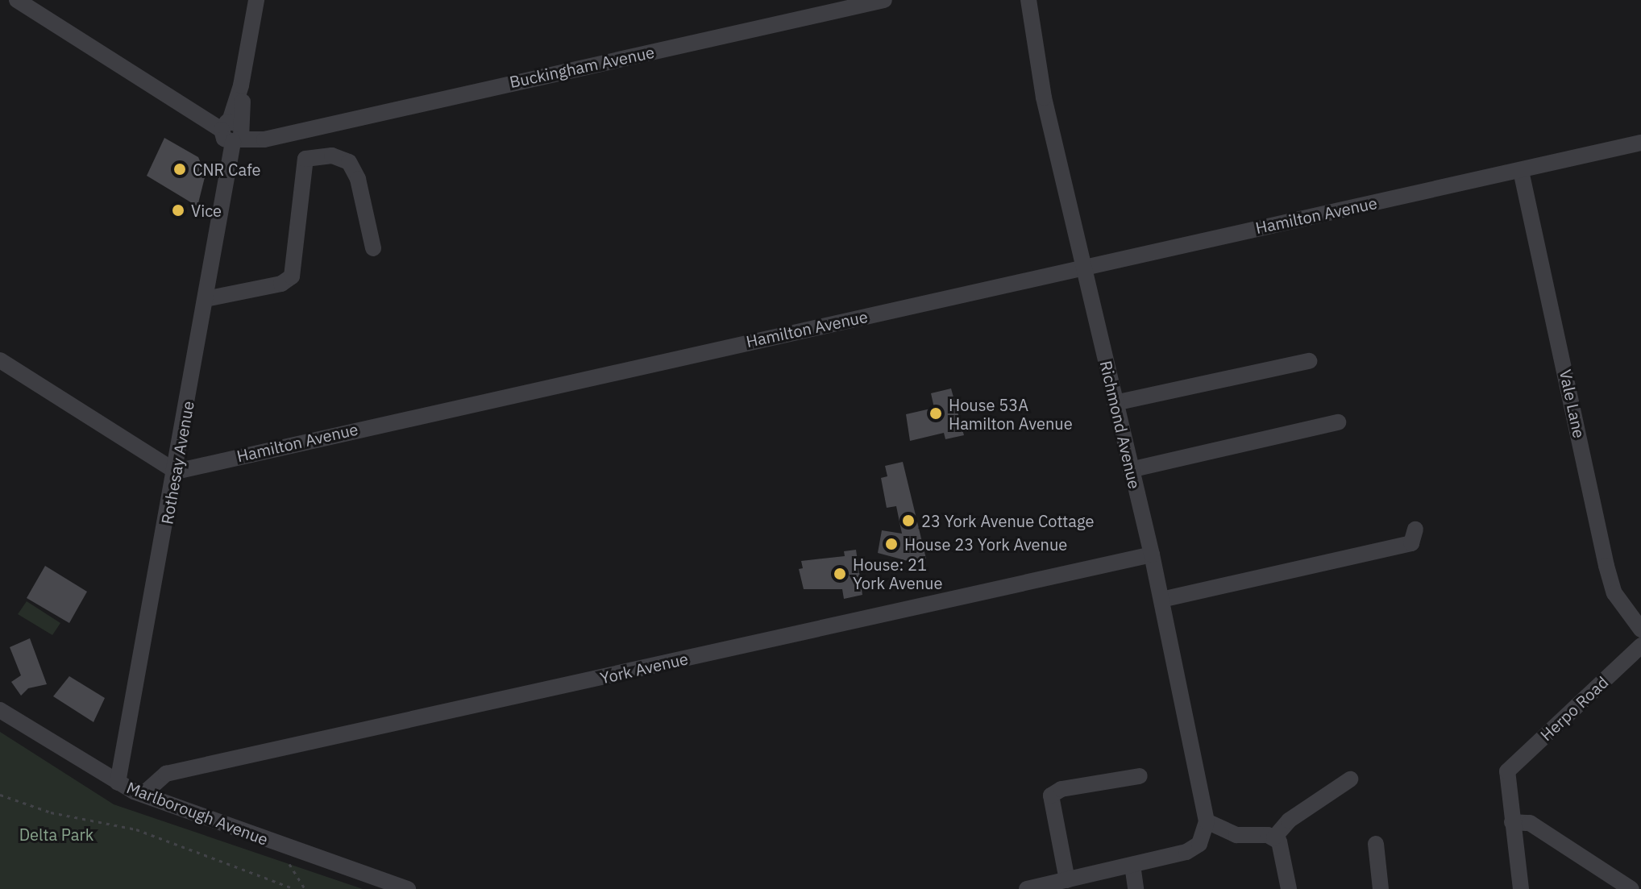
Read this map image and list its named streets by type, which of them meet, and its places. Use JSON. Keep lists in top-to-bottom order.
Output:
{
  "streets": {
    "street": [
      "Buckingham Avenue",
      "Hamilton Avenue",
      "Vale Lane",
      "Richmond Avenue",
      "Rothesay Avenue",
      "York Avenue",
      "Herpo Road",
      "Marlborough Avenue"
    ]
  },
  "crossings": [
    ["Buckingham Avenue", "Rothesay Avenue"],
    ["Hamilton Avenue", "Vale Lane"],
    ["Hamilton Avenue", "Richmond Avenue"],
    ["Hamilton Avenue", "Rothesay Avenue"],
    ["Richmond Avenue", "York Avenue"],
    ["Rothesay Avenue", "Marlborough Avenue"],
    ["York Avenue", "Marlborough Avenue"]
  ],
  "parks": ["Delta Park"],
  "places": [
    "CNR Cafe",
    "Vice",
    "House 53A Hamilton Avenue",
    "23 York Avenue Cottage",
    "House 23 York Avenue",
    "House: 21 York Avenue"
  ]
}
